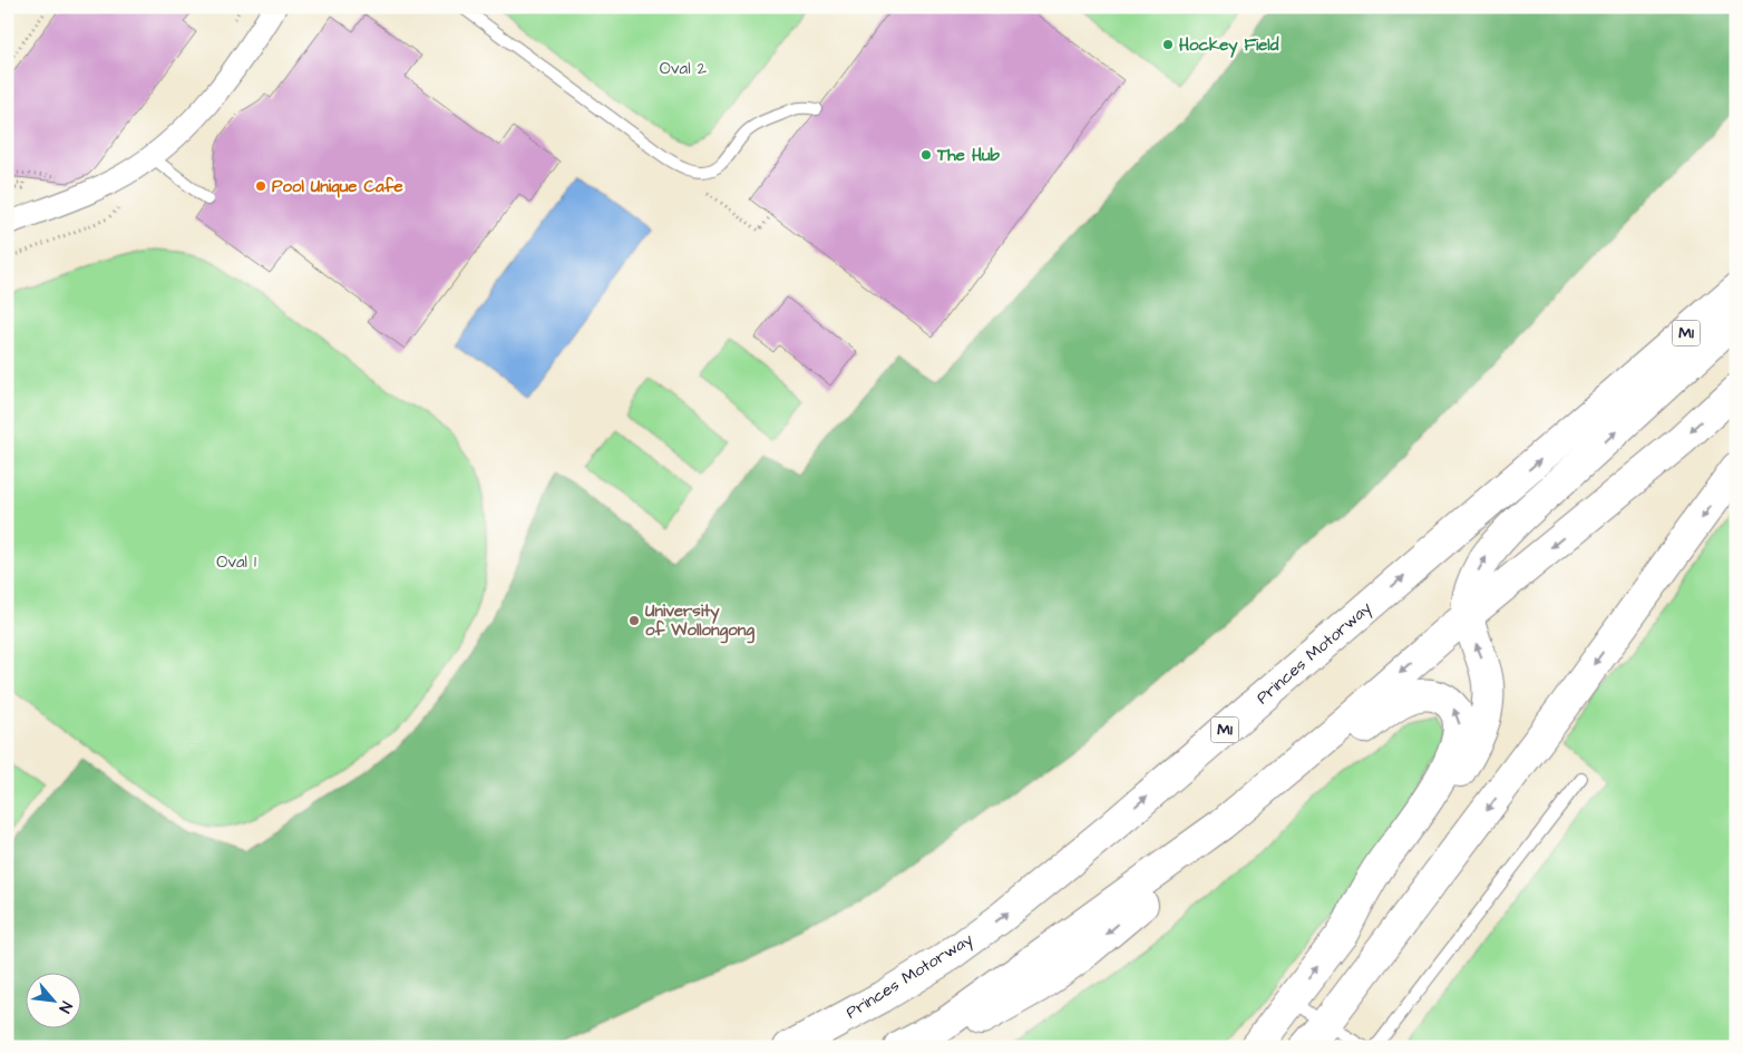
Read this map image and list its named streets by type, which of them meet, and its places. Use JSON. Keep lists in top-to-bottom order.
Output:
{
  "streets": {
    "main road": ["M1", "Princes Motorway"]
  },
  "parks": ["Oval 2", "Oval 1"],
  "places": [
    "Hockey Field",
    "The Hub",
    "Pool Unique Cafe",
    "University of Wollongong"
  ],
  "north": "bottom right"
}
